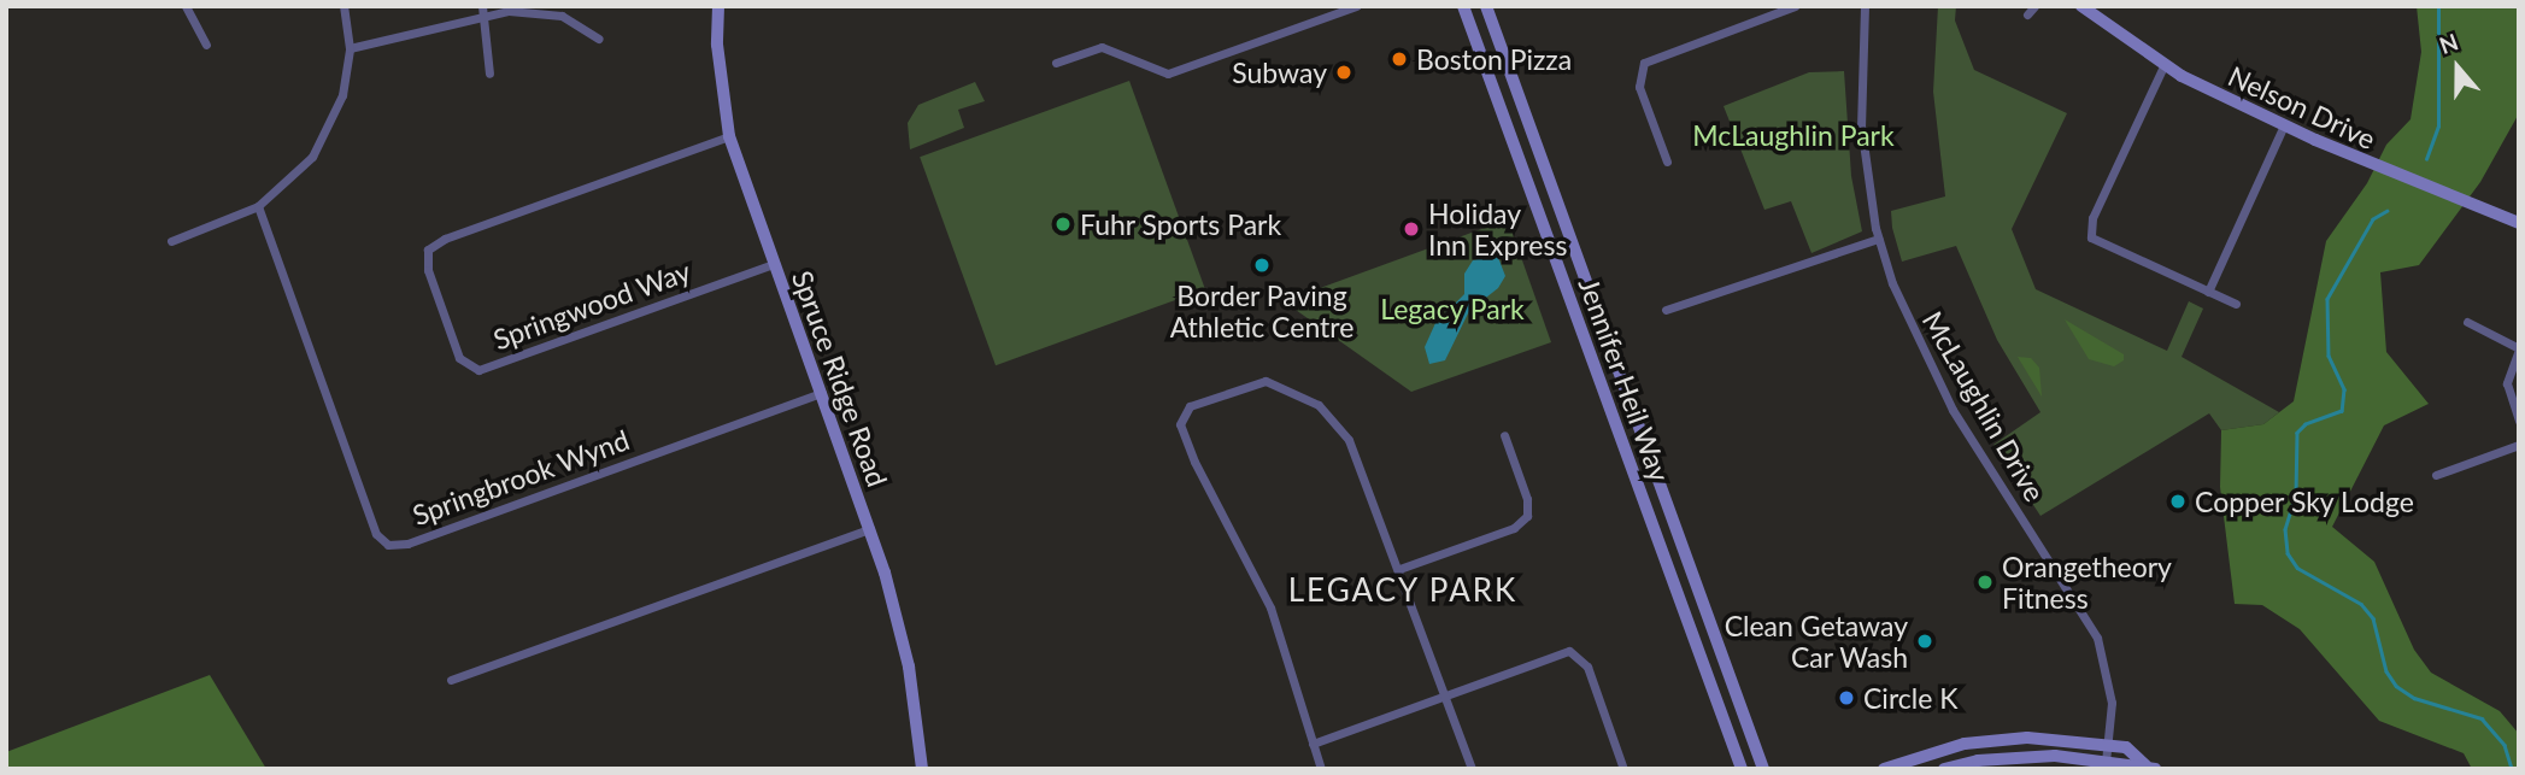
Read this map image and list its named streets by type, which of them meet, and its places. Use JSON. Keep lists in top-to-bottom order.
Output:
{
  "streets": {
    "street": [
      "Nelson Drive",
      "Springwood Way",
      "Spruce Ridge Road",
      "Jennifer Heil Way",
      "McLaughlin Drive",
      "Springbrook Wynd"
    ]
  },
  "crossings": [
    ["Springwood Way", "Spruce Ridge Road"],
    ["Spruce Ridge Road", "Springbrook Wynd"]
  ],
  "districts": ["LEGACY PARK"],
  "parks": ["McLaughlin Park", "Legacy Park"],
  "places": [
    "Boston Pizza",
    "Subway",
    "Fuhr Sports Park",
    "Holiday Inn Express",
    "Border Paving Athletic Centre",
    "Copper Sky Lodge",
    "Orangetheory Fitness",
    "Clean Getaway Car Wash",
    "Circle K"
  ],
  "north": "top"
}
